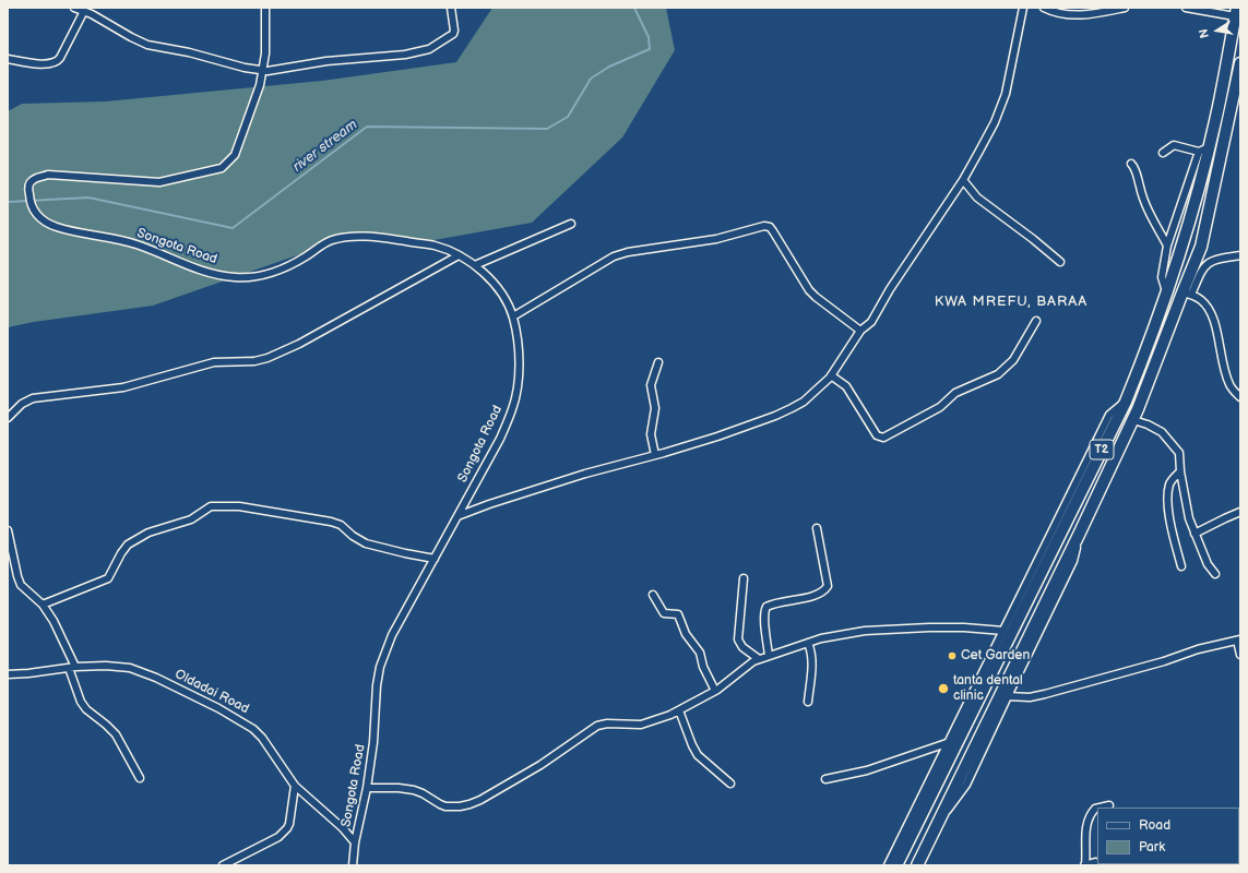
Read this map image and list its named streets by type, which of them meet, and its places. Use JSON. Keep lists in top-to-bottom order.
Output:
{
  "streets": {
    "highway": ["T2"],
    "street": ["Songota Road", "Oldadai Road"]
  },
  "crossings": [
    ["Songota Road", "Oldadai Road"]
  ],
  "districts": ["KWA MREFU, BARAA"],
  "water": ["river stream"],
  "places": ["Cet Garden", "tanta dental clinic"],
  "legend": ["Road", "Park"],
  "north": "left"
}
